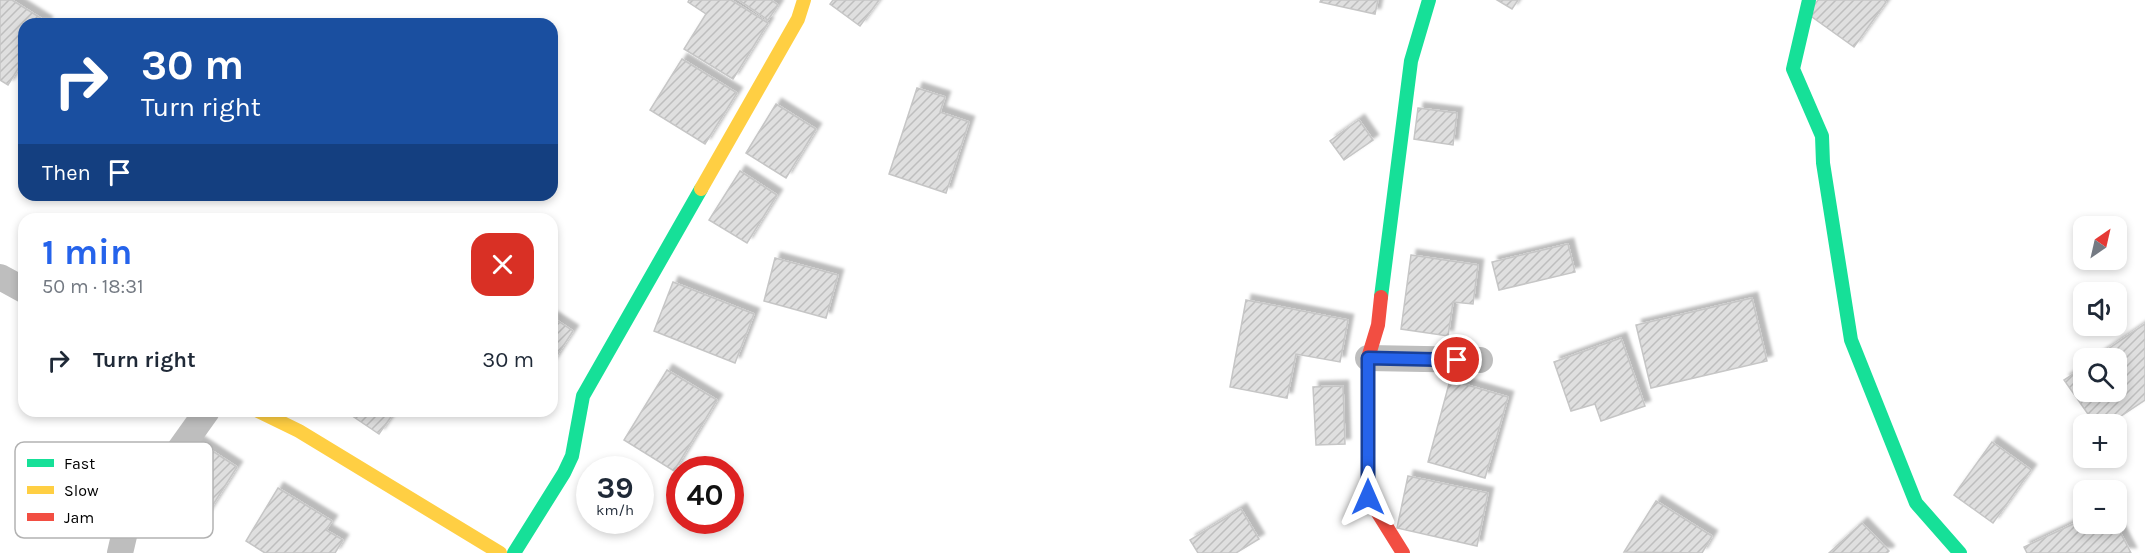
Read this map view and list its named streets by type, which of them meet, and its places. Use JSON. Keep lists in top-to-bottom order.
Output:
{
  "legend": ["Fast", "Slow", "Jam"],
  "north": "top right",
  "page": {
    "turn": ["30 m", "Turn right"],
    "then": "Then",
    "heading": ["1 min", "50 m · 18:31"],
    "map_buttons": ["+", "−"],
    "list": [
      {
        "name": "Turn right",
        "value": "30 m"
      }
    ],
    "speed": "39 km/h",
    "limit": "40"
  }
}
